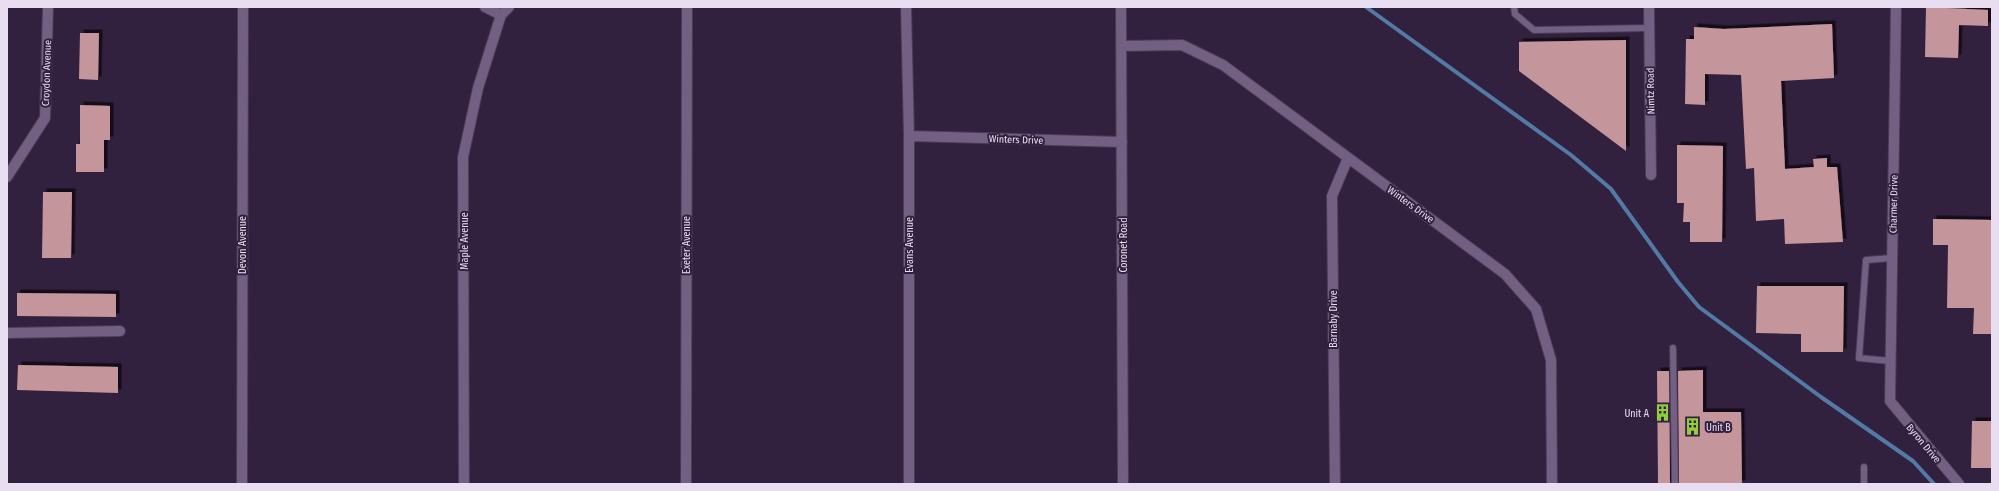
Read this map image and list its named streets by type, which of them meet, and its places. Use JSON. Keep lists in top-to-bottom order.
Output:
{
  "streets": {
    "street": [
      "Croydon Avenue",
      "Nimtz Road",
      "Winters Drive",
      "Charmer Drive",
      "Maple Avenue",
      "Devon Avenue",
      "Exeter Avenue",
      "Evans Avenue",
      "Coronet Road",
      "Barnaby Drive",
      "Byron Drive"
    ]
  },
  "crossings": [
    ["Winters Drive", "Evans Avenue"],
    ["Winters Drive", "Coronet Road"],
    ["Winters Drive", "Barnaby Drive"],
    ["Charmer Drive", "Byron Drive"]
  ],
  "places": {
    "building": ["Unit A", "Unit B"]
  }
}
